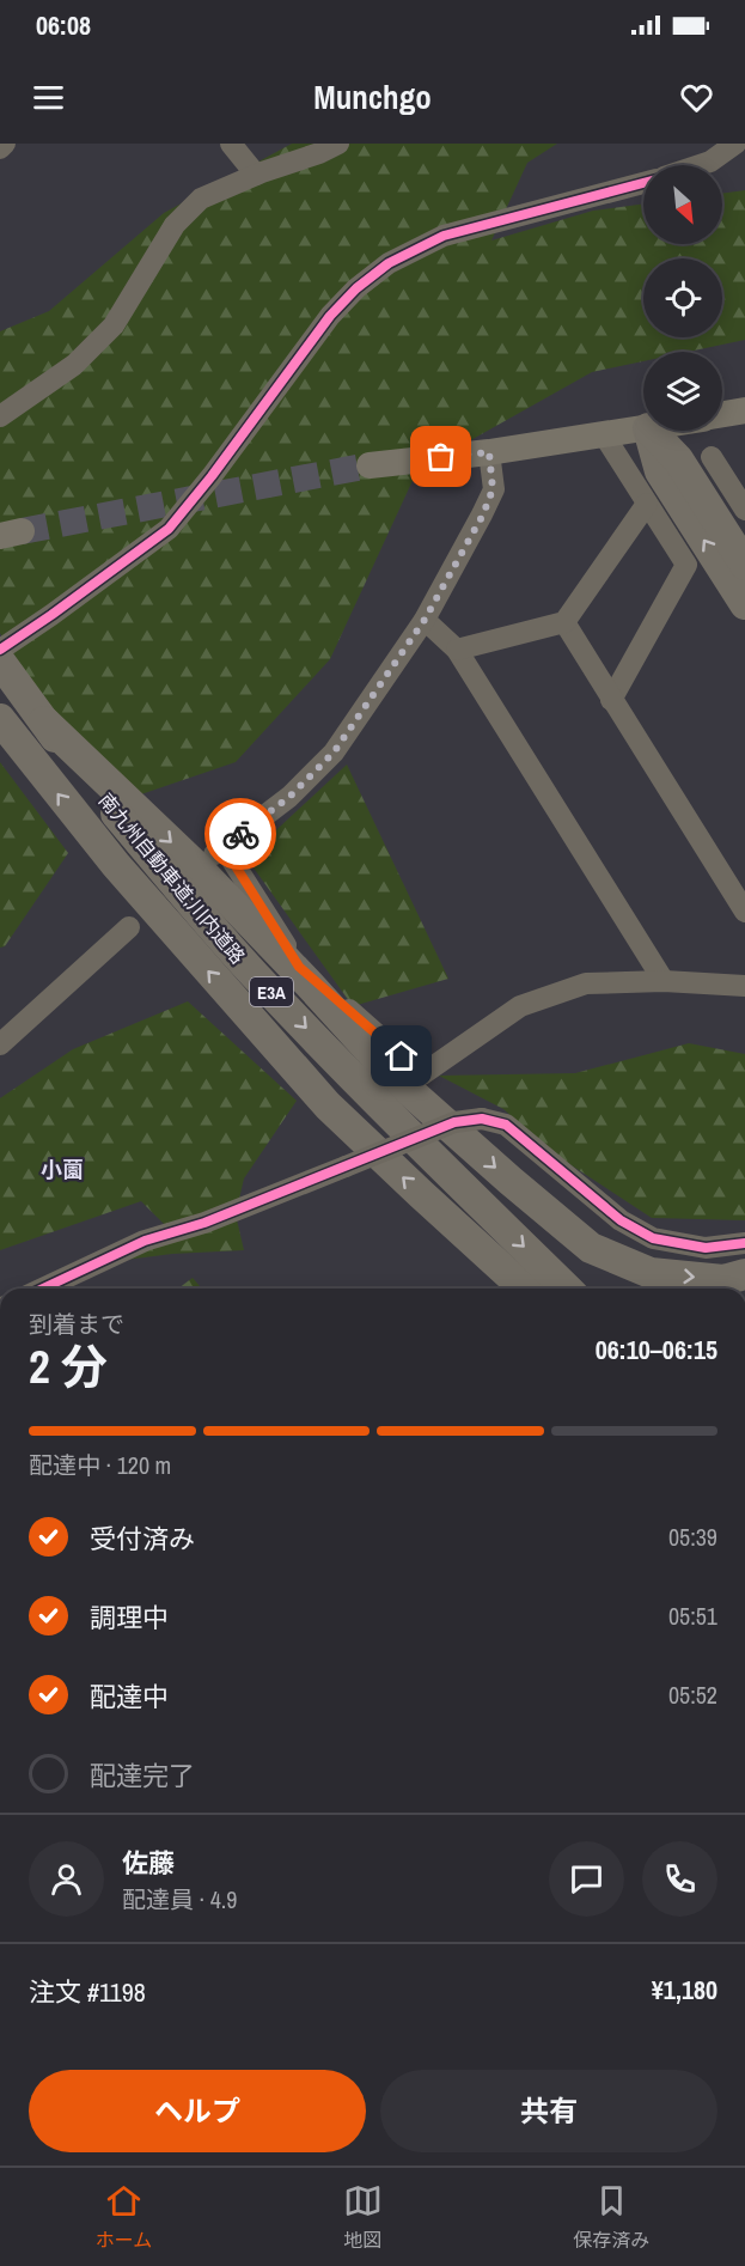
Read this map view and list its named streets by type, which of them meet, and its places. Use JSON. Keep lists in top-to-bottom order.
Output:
{
  "streets": {
    "highway": ["南九州自動車道;川内道路", "E3A"]
  },
  "districts": ["小薗"],
  "north": "bottom right",
  "page": {
    "status": "06:08",
    "header": "Munchgo",
    "heading": ["2 分", "到着まで", "06:10–06:15"],
    "panel": [
      "佐藤",
      "配達員 · 4.9",
      "注文 #1198",
      "¥1,180"
    ],
    "bar": "配達中 · 120 m",
    "list": [
      ["受付済み", "05:39"],
      ["調理中", "05:51"],
      ["配達中", "05:52"],
      "配達完了"
    ],
    "buttons": ["ヘルプ", "共有"],
    "tabs": ["ホーム", "地図", "保存済み"]
  }
}
